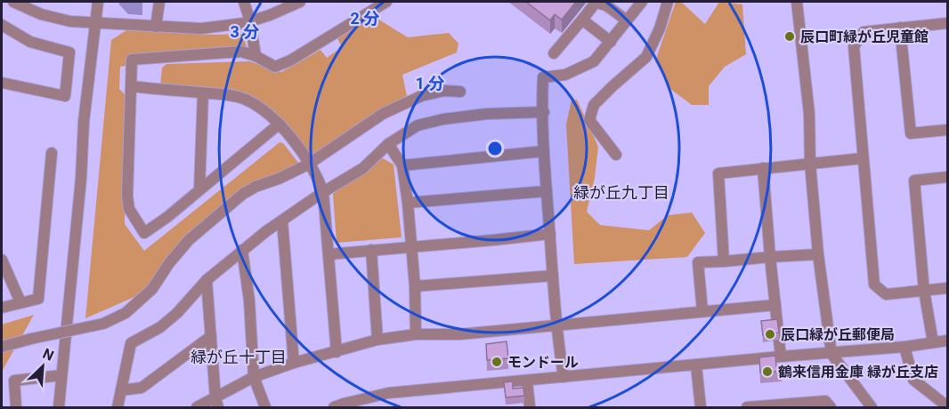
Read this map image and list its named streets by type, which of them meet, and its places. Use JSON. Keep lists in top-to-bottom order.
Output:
{
  "districts": ["緑が丘九丁目", "緑が丘十丁目"],
  "places": [
    "辰口町緑が丘児童館",
    "辰口緑が丘郵便局",
    "モンドール",
    "鶴来信用金庫 緑が丘支店"
  ],
  "north": "top right",
  "rings": ["2 分", "3 分", "1 分"]
}
